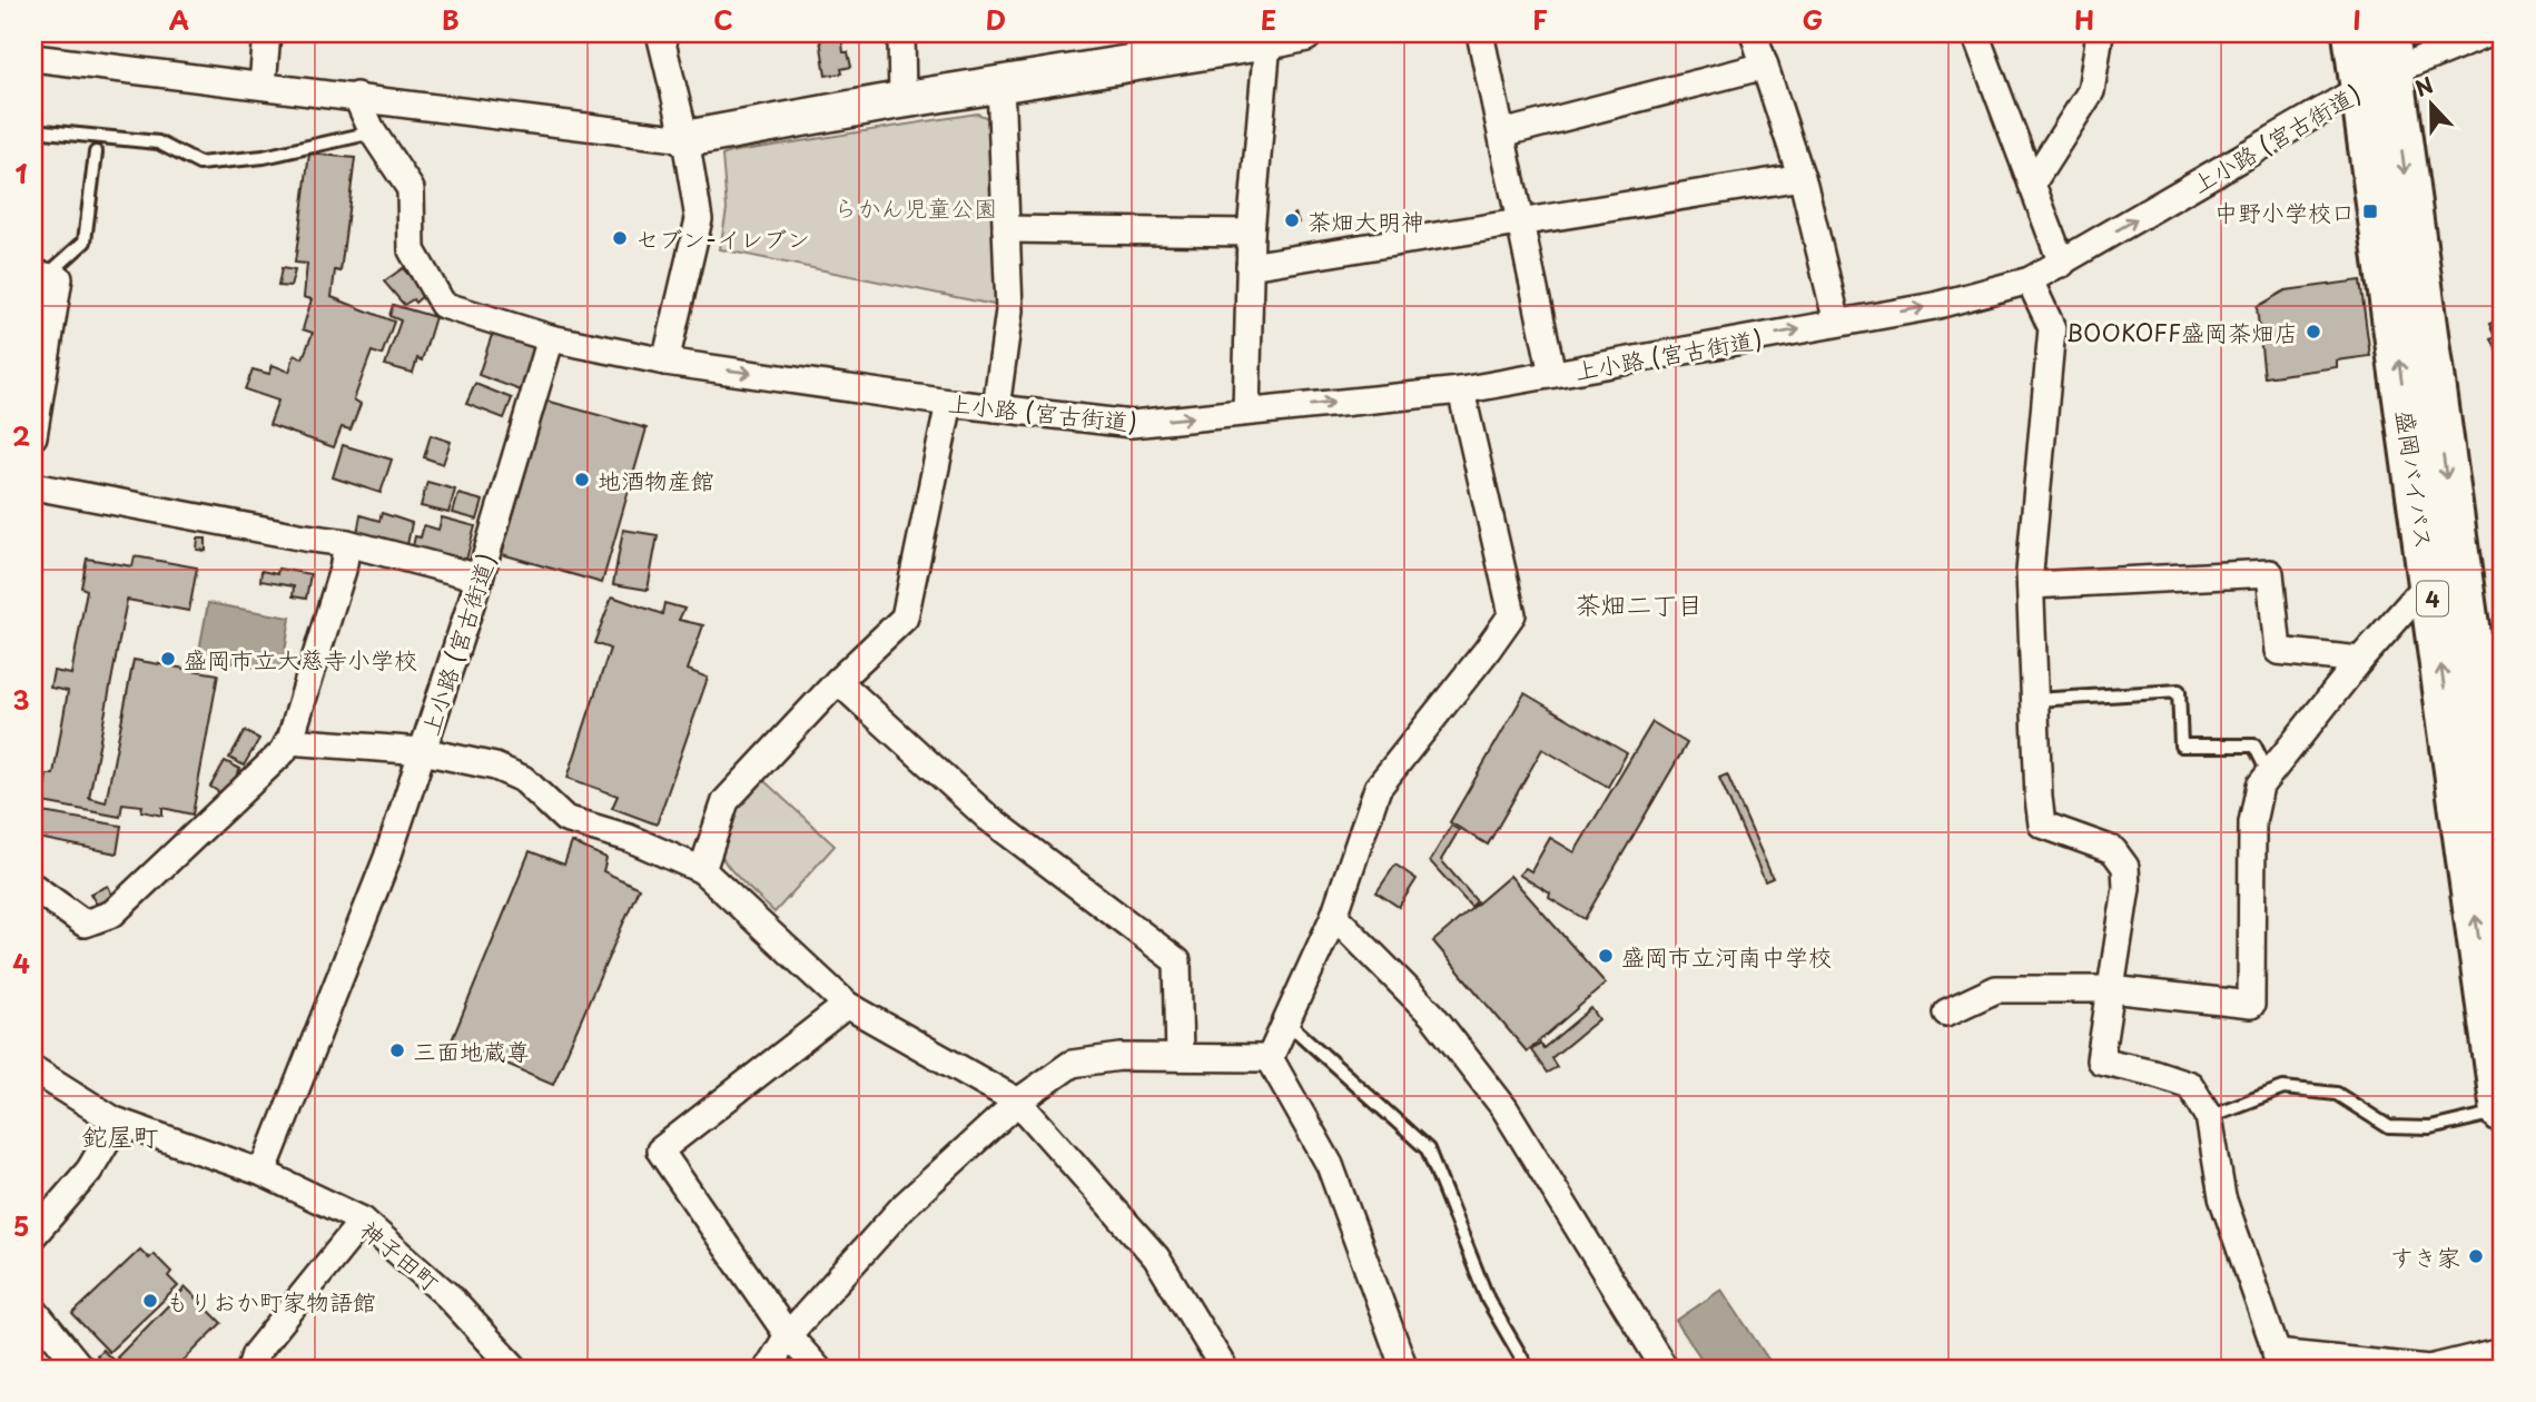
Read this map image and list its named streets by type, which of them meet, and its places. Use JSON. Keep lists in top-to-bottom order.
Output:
{
  "streets": {
    "highway": ["盛岡バイパス", "4"],
    "street": ["上小路 (宮古街道)", "神子田町"]
  },
  "crossings": [
    ["上小路 (宮古街道)", "盛岡バイパス"],
    ["上小路 (宮古街道)", "神子田町"]
  ],
  "districts": ["茶畑二丁目", "鉈屋町"],
  "parks": ["らかん児童公園"],
  "places": {
    "transit": ["中野小学校口"],
    "other": [
      "茶畑大明神",
      "セブン-イレブン",
      "BOOKOFF盛岡茶畑店",
      "地酒物産館",
      "盛岡市立大慈寺小学校",
      "盛岡市立河南中学校",
      "三面地蔵尊",
      "すき家",
      "もりおか町家物語館"
    ]
  },
  "north": "top",
  "grid": {
    "columns": [
      "A",
      "B",
      "C",
      "D",
      "E",
      "F",
      "G",
      "H",
      "I"
    ],
    "rows": [
      "1",
      "2",
      "3",
      "4",
      "5"
    ]
  }
}
